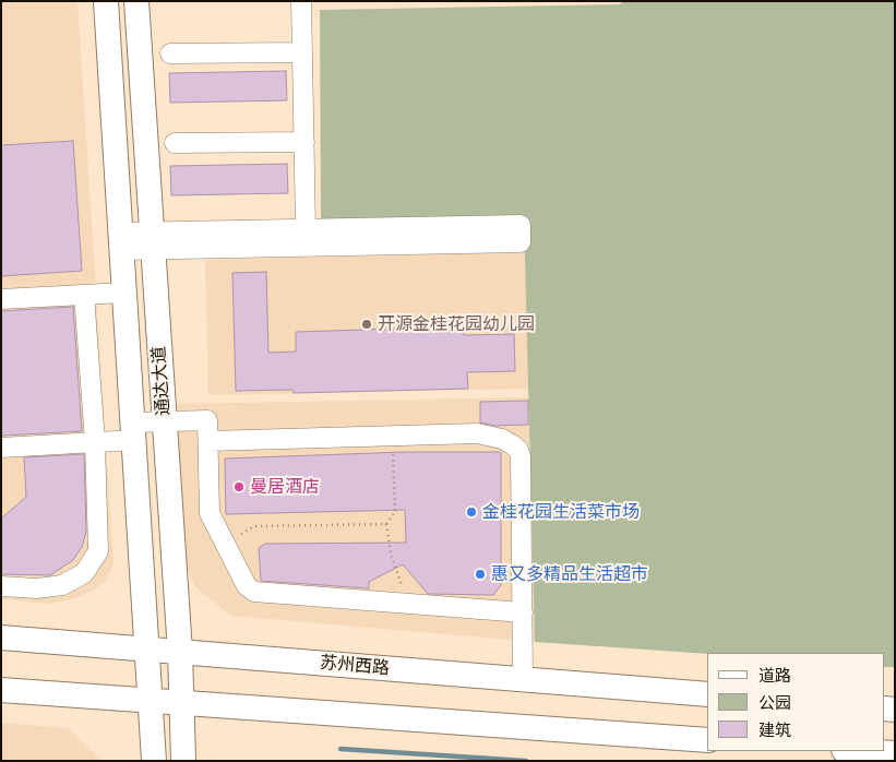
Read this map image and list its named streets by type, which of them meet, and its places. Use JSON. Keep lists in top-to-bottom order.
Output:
{
  "streets": {
    "main road": ["通达大道", "苏州西路"]
  },
  "crossings": [
    ["通达大道", "苏州西路"]
  ],
  "places": [
    "开源金桂花园幼儿园",
    "曼居酒店",
    "金桂花园生活菜市场",
    "惠又多精品生活超市"
  ],
  "legend": ["道路", "公园", "建筑"]
}
